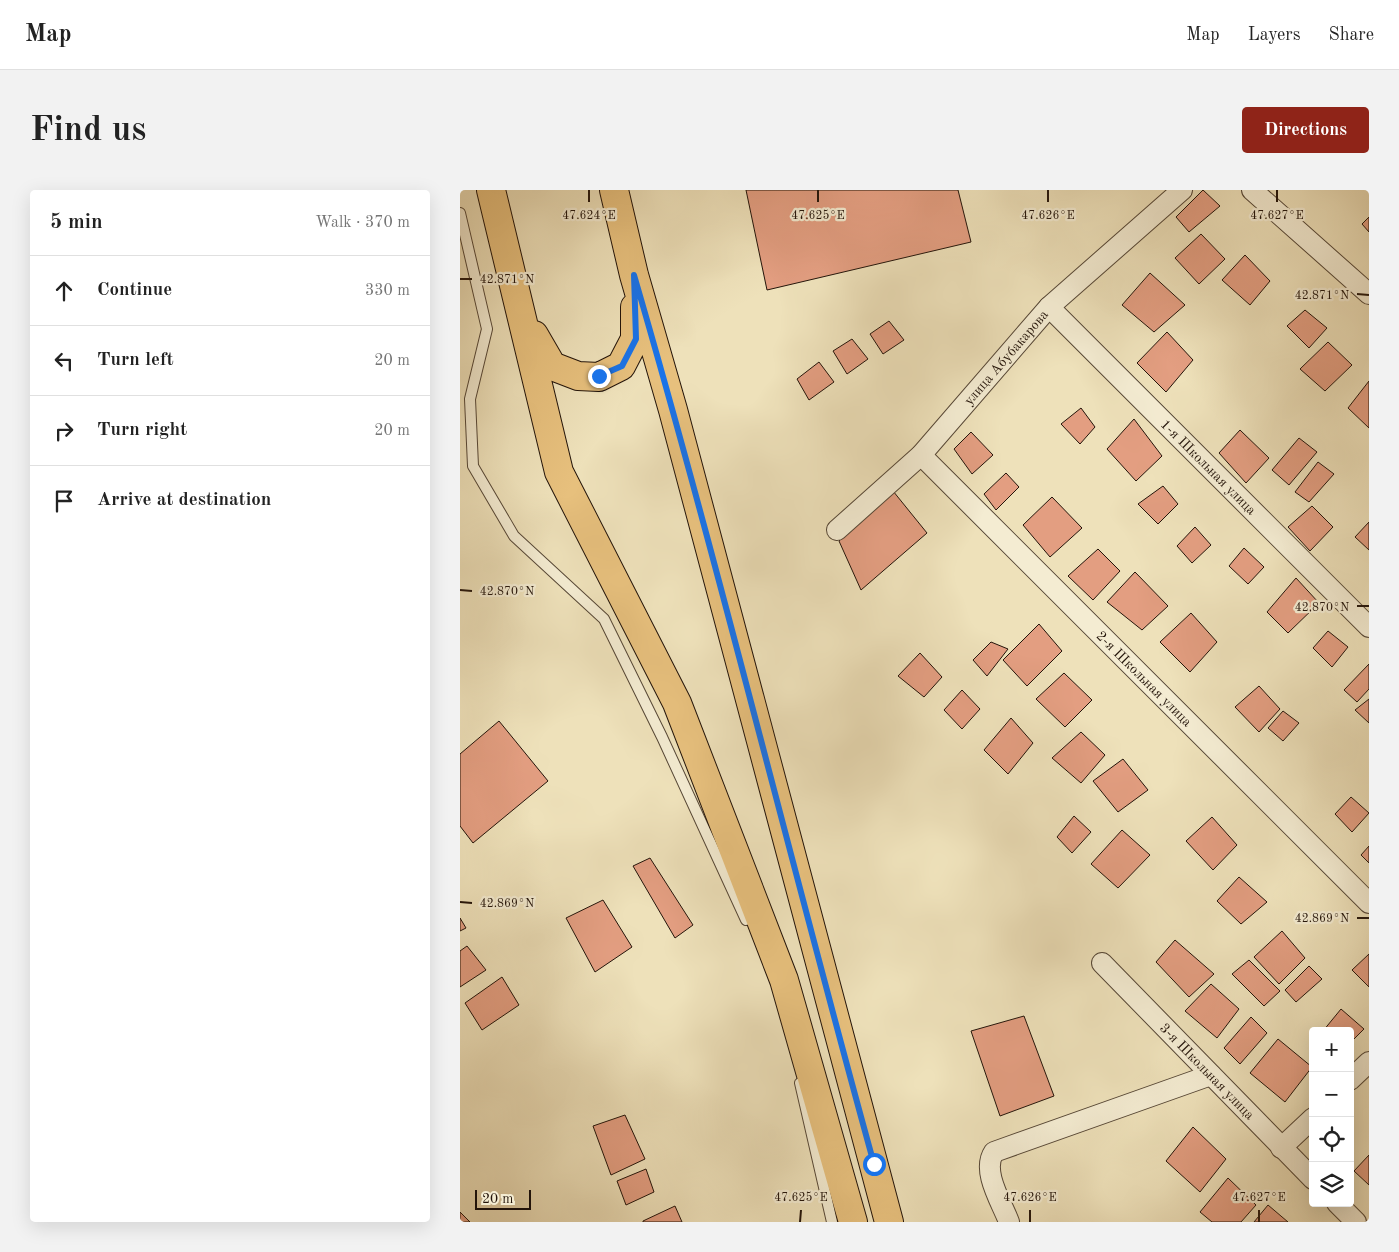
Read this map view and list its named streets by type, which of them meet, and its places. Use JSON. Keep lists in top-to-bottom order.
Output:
{
  "streets": {
    "street": [
      "улица Абубакарова",
      "1-я Школьная улица",
      "2-я Школьная улица",
      "3-я Школьная улица"
    ]
  },
  "crossings": [
    ["улица Абубакарова", "1-я Школьная улица"],
    ["улица Абубакарова", "2-я Школьная улица"]
  ],
  "scale_bar": "20 m",
  "page": {
    "header": "Map",
    "nav": ["Map", "Layers", "Share"],
    "buttons": "Directions",
    "title": "Find us",
    "heading": ["5 min", "Walk · 370 m"],
    "list": [
      ["Continue", "330 m"],
      ["Turn left", "20 m"],
      ["Turn right", "20 m"],
      "Arrive at destination"
    ],
    "map_buttons": ["+", "−"],
    "scale": "20 m"
  },
  "coordinates": [
    "47.624°E",
    "47.625°E",
    "47.626°E",
    "47.627°E",
    "42.871°N",
    "42.870°N",
    "42.869°N"
  ]
}
